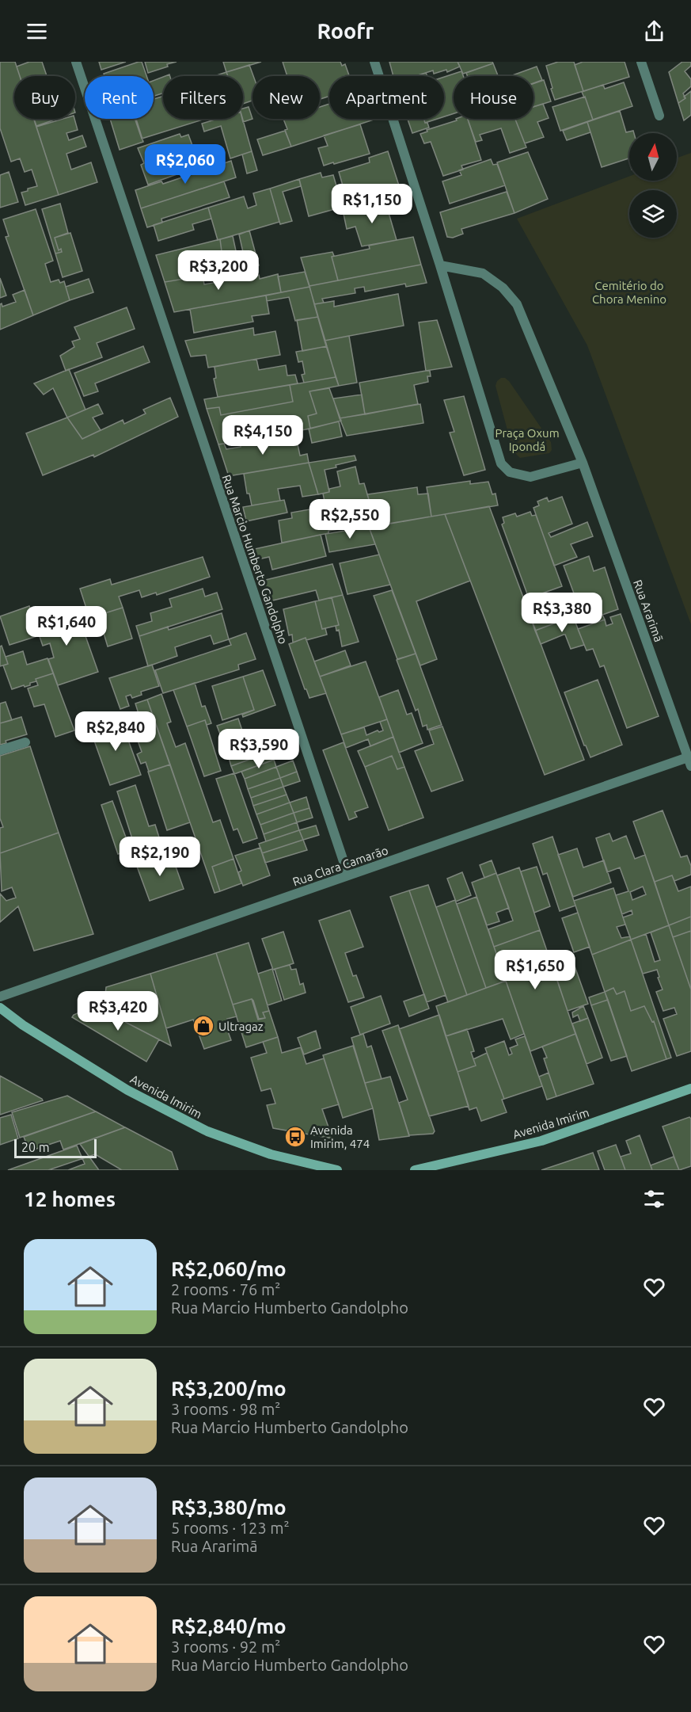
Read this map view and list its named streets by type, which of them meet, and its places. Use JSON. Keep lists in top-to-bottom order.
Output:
{
  "streets": {
    "main road": ["Avenida Imirim"],
    "street": ["Rua Marcio Humberto Gandolpho", "Rua Ararimã", "Rua Clara Camarão"]
  },
  "crossings": [
    ["Rua Marcio Humberto Gandolpho", "Rua Clara Camarão"],
    ["Rua Ararimã", "Rua Clara Camarão"]
  ],
  "parks": ["Cemitério do Chora Menino", "Praça Oxum Ipondá"],
  "places": {
    "shop": ["Ultragaz"],
    "bus stop": ["Avenida Imirim, 474"]
  },
  "scale_bar": "20 m",
  "north": "top",
  "page": {
    "header": "Roofr",
    "chip": [
      "Buy",
      "Rent",
      "Filters",
      "New",
      "Apartment",
      "House"
    ],
    "price": [
      "R$2,060",
      "R$1,150",
      "R$3,200",
      "R$4,150",
      "R$2,550",
      "R$3,380",
      "R$1,640",
      "R$2,840",
      "R$3,590",
      "R$2,190",
      "R$1,650",
      "R$3,420"
    ],
    "scale": "20 m",
    "heading": "12 homes",
    "list": [
      {
        "name": "R$2,060/mo",
        "note": "2 rooms · 76 m² · Rua Marcio Humberto Gandolpho"
      },
      {
        "name": "R$3,200/mo",
        "note": "3 rooms · 98 m² · Rua Marcio Humberto Gandolpho"
      },
      {
        "name": "R$3,380/mo",
        "note": "5 rooms · 123 m² · Rua Ararimã"
      },
      {
        "name": "R$2,840/mo",
        "note": "3 rooms · 92 m² · Rua Marcio Humberto Gandolpho"
      }
    ]
  }
}
